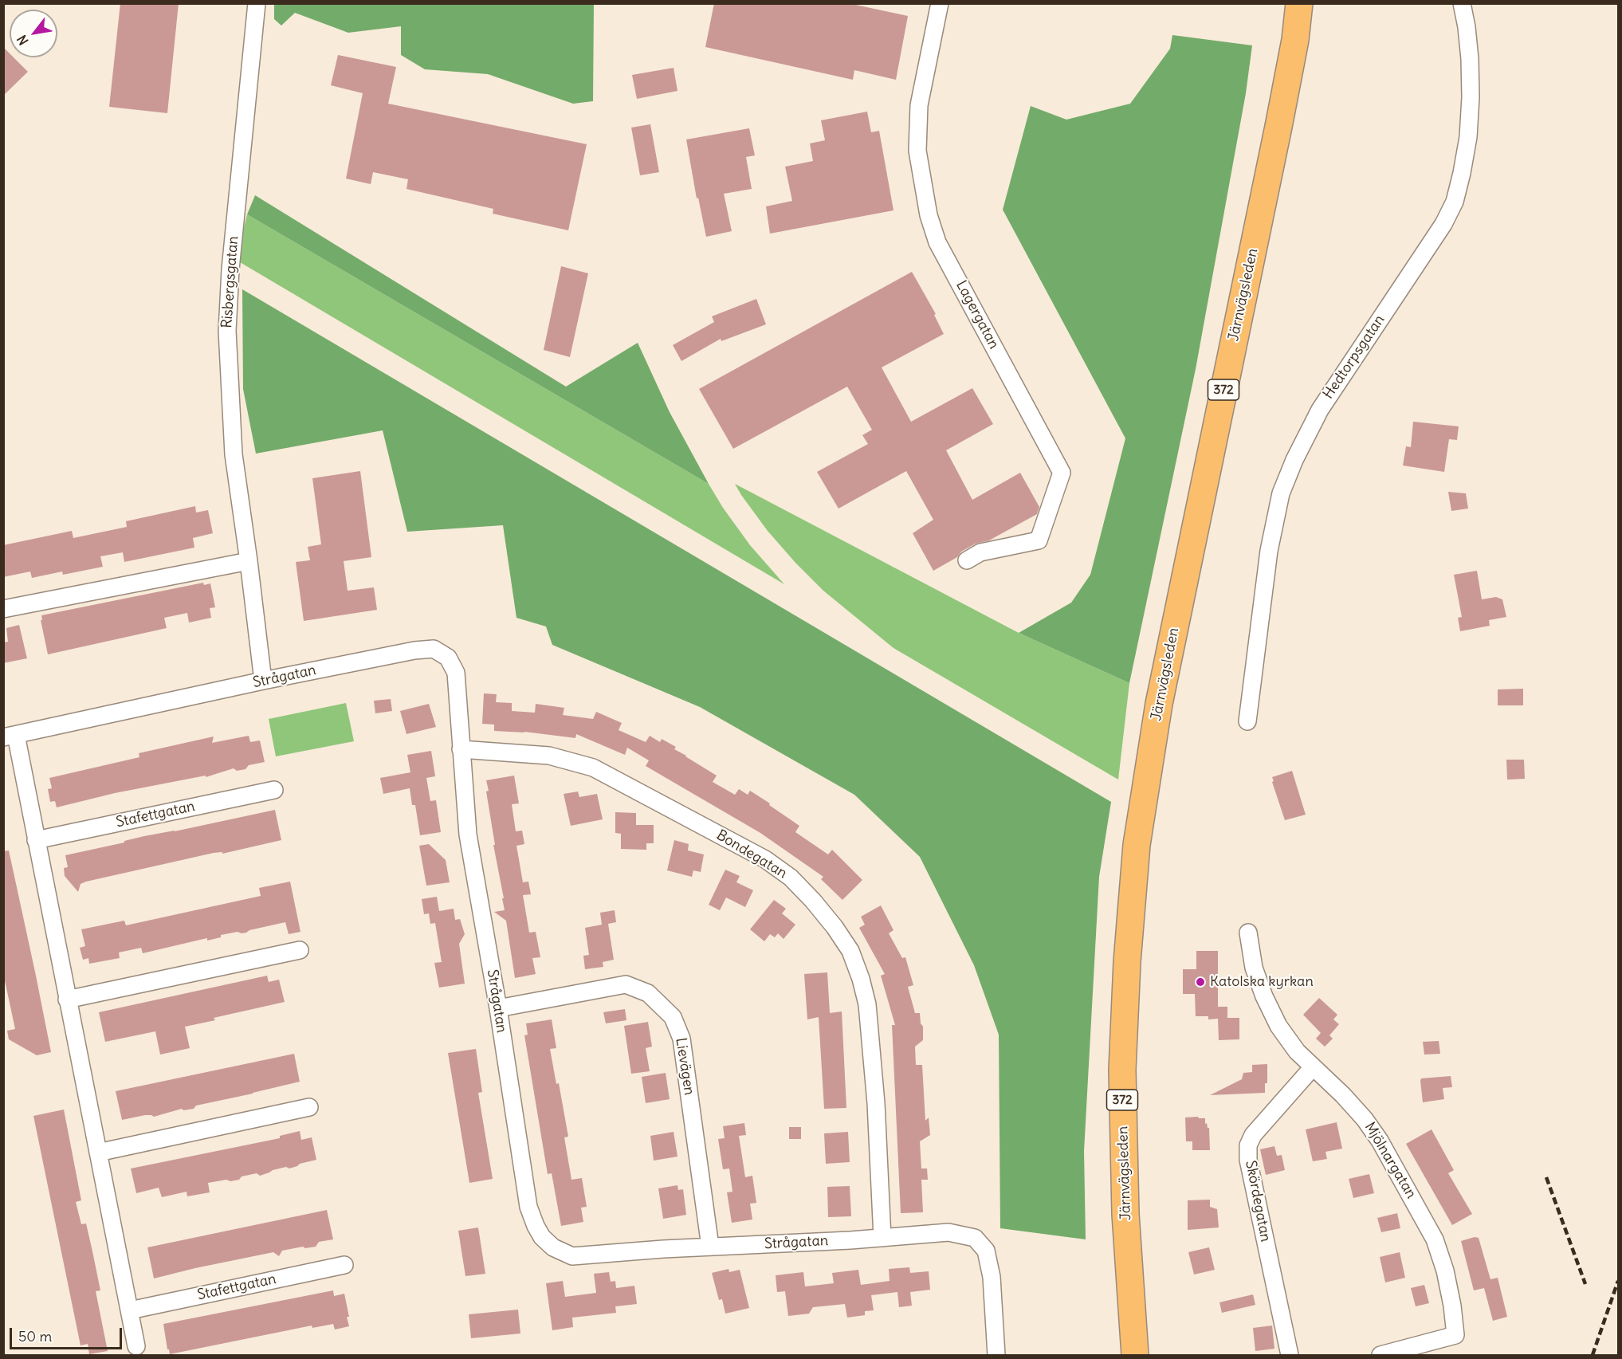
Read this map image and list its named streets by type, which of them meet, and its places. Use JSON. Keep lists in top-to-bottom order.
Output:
{
  "streets": {
    "main road": ["Järnvägsleden", "372"],
    "street": [
      "Risbergsgatan",
      "Lagergatan",
      "Hedtorpsgatan",
      "Strågatan",
      "Stafettgatan",
      "Bondegatan",
      "Lievägen",
      "Mjölnargatan",
      "Skördegatan"
    ]
  },
  "crossings": [
    ["Risbergsgatan", "Strågatan"],
    ["Strågatan", "Bondegatan"],
    ["Strågatan", "Lievägen"],
    ["Mjölnargatan", "Skördegatan"]
  ],
  "places": ["Katolska kyrkan"],
  "scale_bar": "50 m",
  "north": "bottom left"
}
